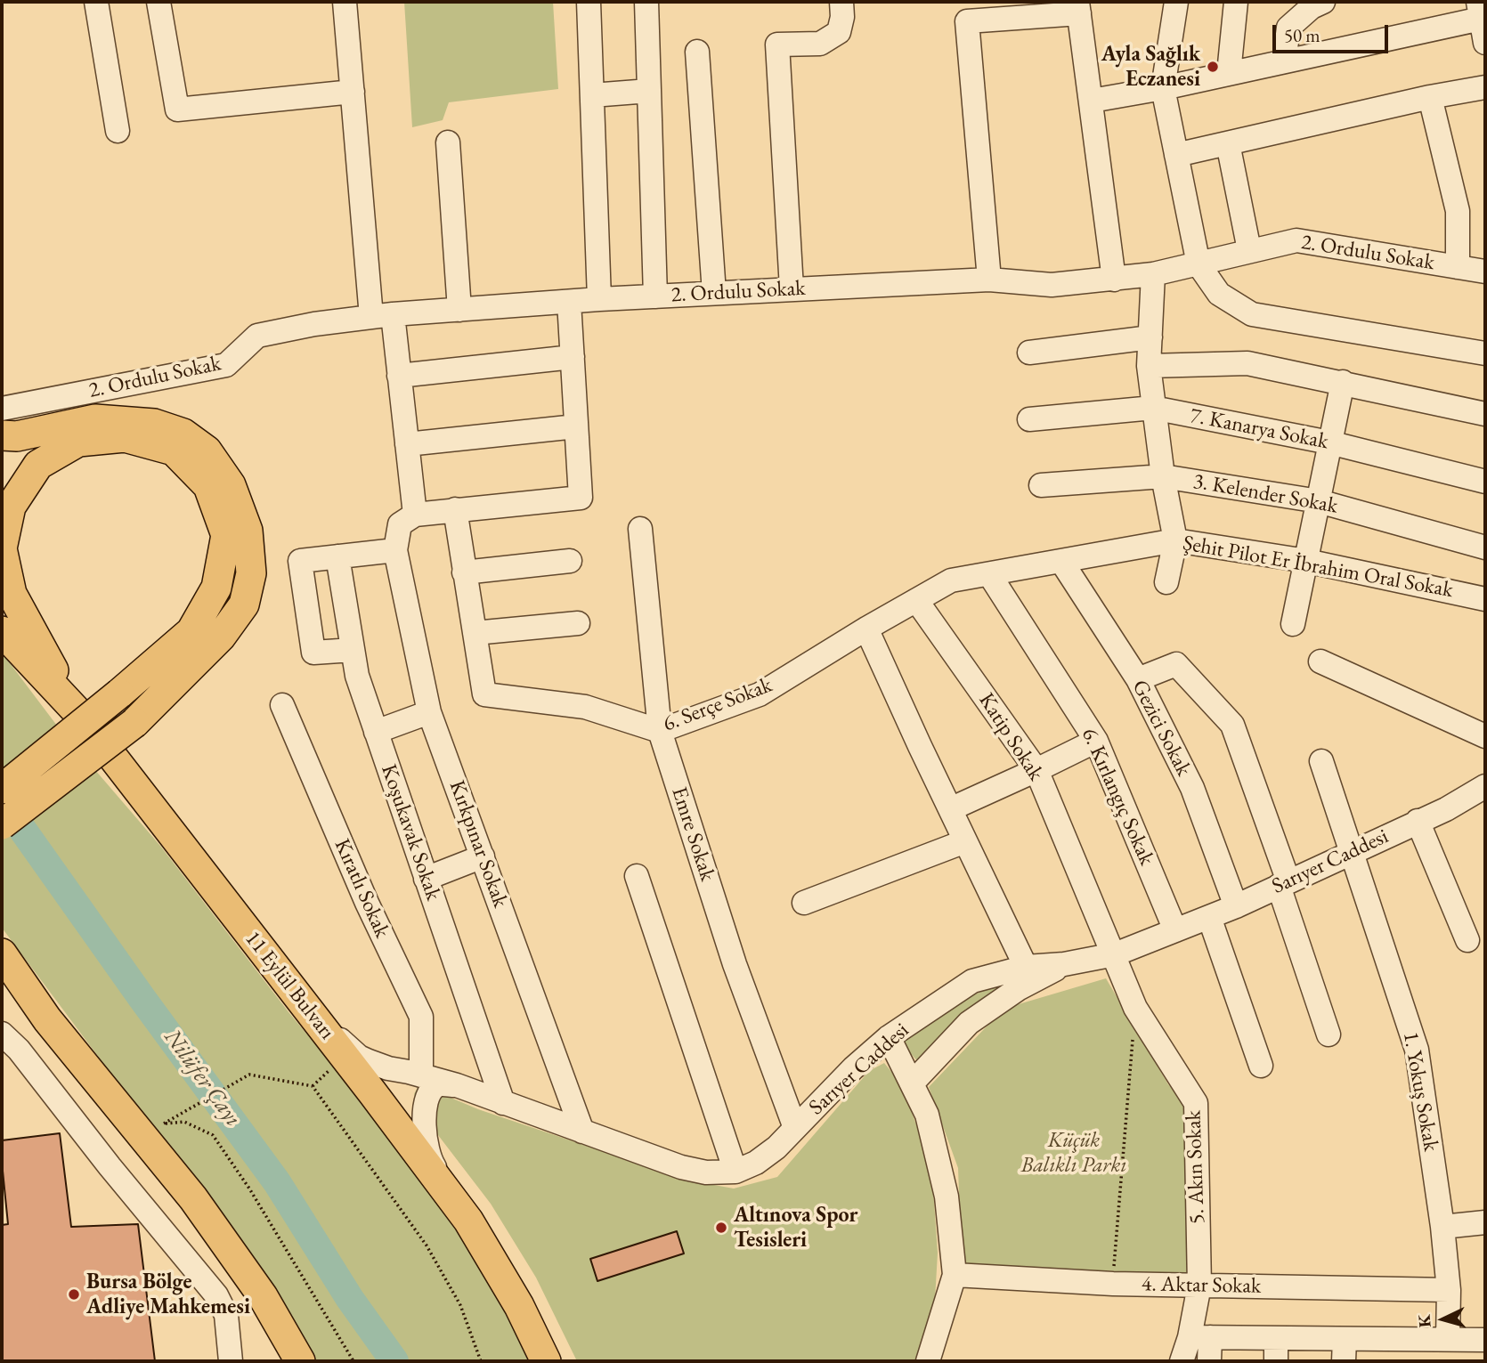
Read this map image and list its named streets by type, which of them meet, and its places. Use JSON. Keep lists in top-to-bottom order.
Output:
{
  "streets": {
    "main road": ["11 Eylül Bulvarı"],
    "street": [
      "2. Ordulu Sokak",
      "7. Kanarya Sokak",
      "3. Kelender Sokak",
      "Şehit Pilot Er İbrahim Oral Sokak",
      "6. Serçe Sokak",
      "Gezici Sokak",
      "Katip Sokak",
      "6. Kırlangıç Sokak",
      "Koşukavak Sokak",
      "Emre Sokak",
      "Kırkpınar Sokak",
      "Sarıyer Caddesi",
      "Kıratlı Sokak",
      "1. Yokuş Sokak",
      "5. Akın Sokak",
      "4. Aktar Sokak"
    ]
  },
  "crossings": [
    ["Şehit Pilot Er İbrahim Oral Sokak", "6. Serçe Sokak"],
    ["Şehit Pilot Er İbrahim Oral Sokak", "Gezici Sokak"],
    ["Şehit Pilot Er İbrahim Oral Sokak", "Katip Sokak"],
    ["Şehit Pilot Er İbrahim Oral Sokak", "6. Kırlangıç Sokak"],
    ["6. Serçe Sokak", "Emre Sokak"],
    ["Gezici Sokak", "Sarıyer Caddesi"],
    ["Katip Sokak", "Sarıyer Caddesi"],
    ["Katip Sokak", "5. Akın Sokak"],
    ["6. Kırlangıç Sokak", "Sarıyer Caddesi"],
    ["Koşukavak Sokak", "Sarıyer Caddesi"],
    ["Emre Sokak", "Sarıyer Caddesi"],
    ["Kırkpınar Sokak", "Sarıyer Caddesi"],
    ["Sarıyer Caddesi", "Kıratlı Sokak"],
    ["Sarıyer Caddesi", "11 Eylül Bulvarı"],
    ["Sarıyer Caddesi", "1. Yokuş Sokak"],
    ["Sarıyer Caddesi", "5. Akın Sokak"],
    ["1. Yokuş Sokak", "4. Aktar Sokak"],
    ["5. Akın Sokak", "4. Aktar Sokak"]
  ],
  "water": ["Nilüfer Çayı"],
  "parks": ["Küçük Balıklı Parkı"],
  "places": ["Ayla Sağlık Eczanesi", "Altınova Spor Tesisleri", "Bursa Bölge Adliye Mahkemesi"],
  "scale_bar": "50 m",
  "north": "left"
}
